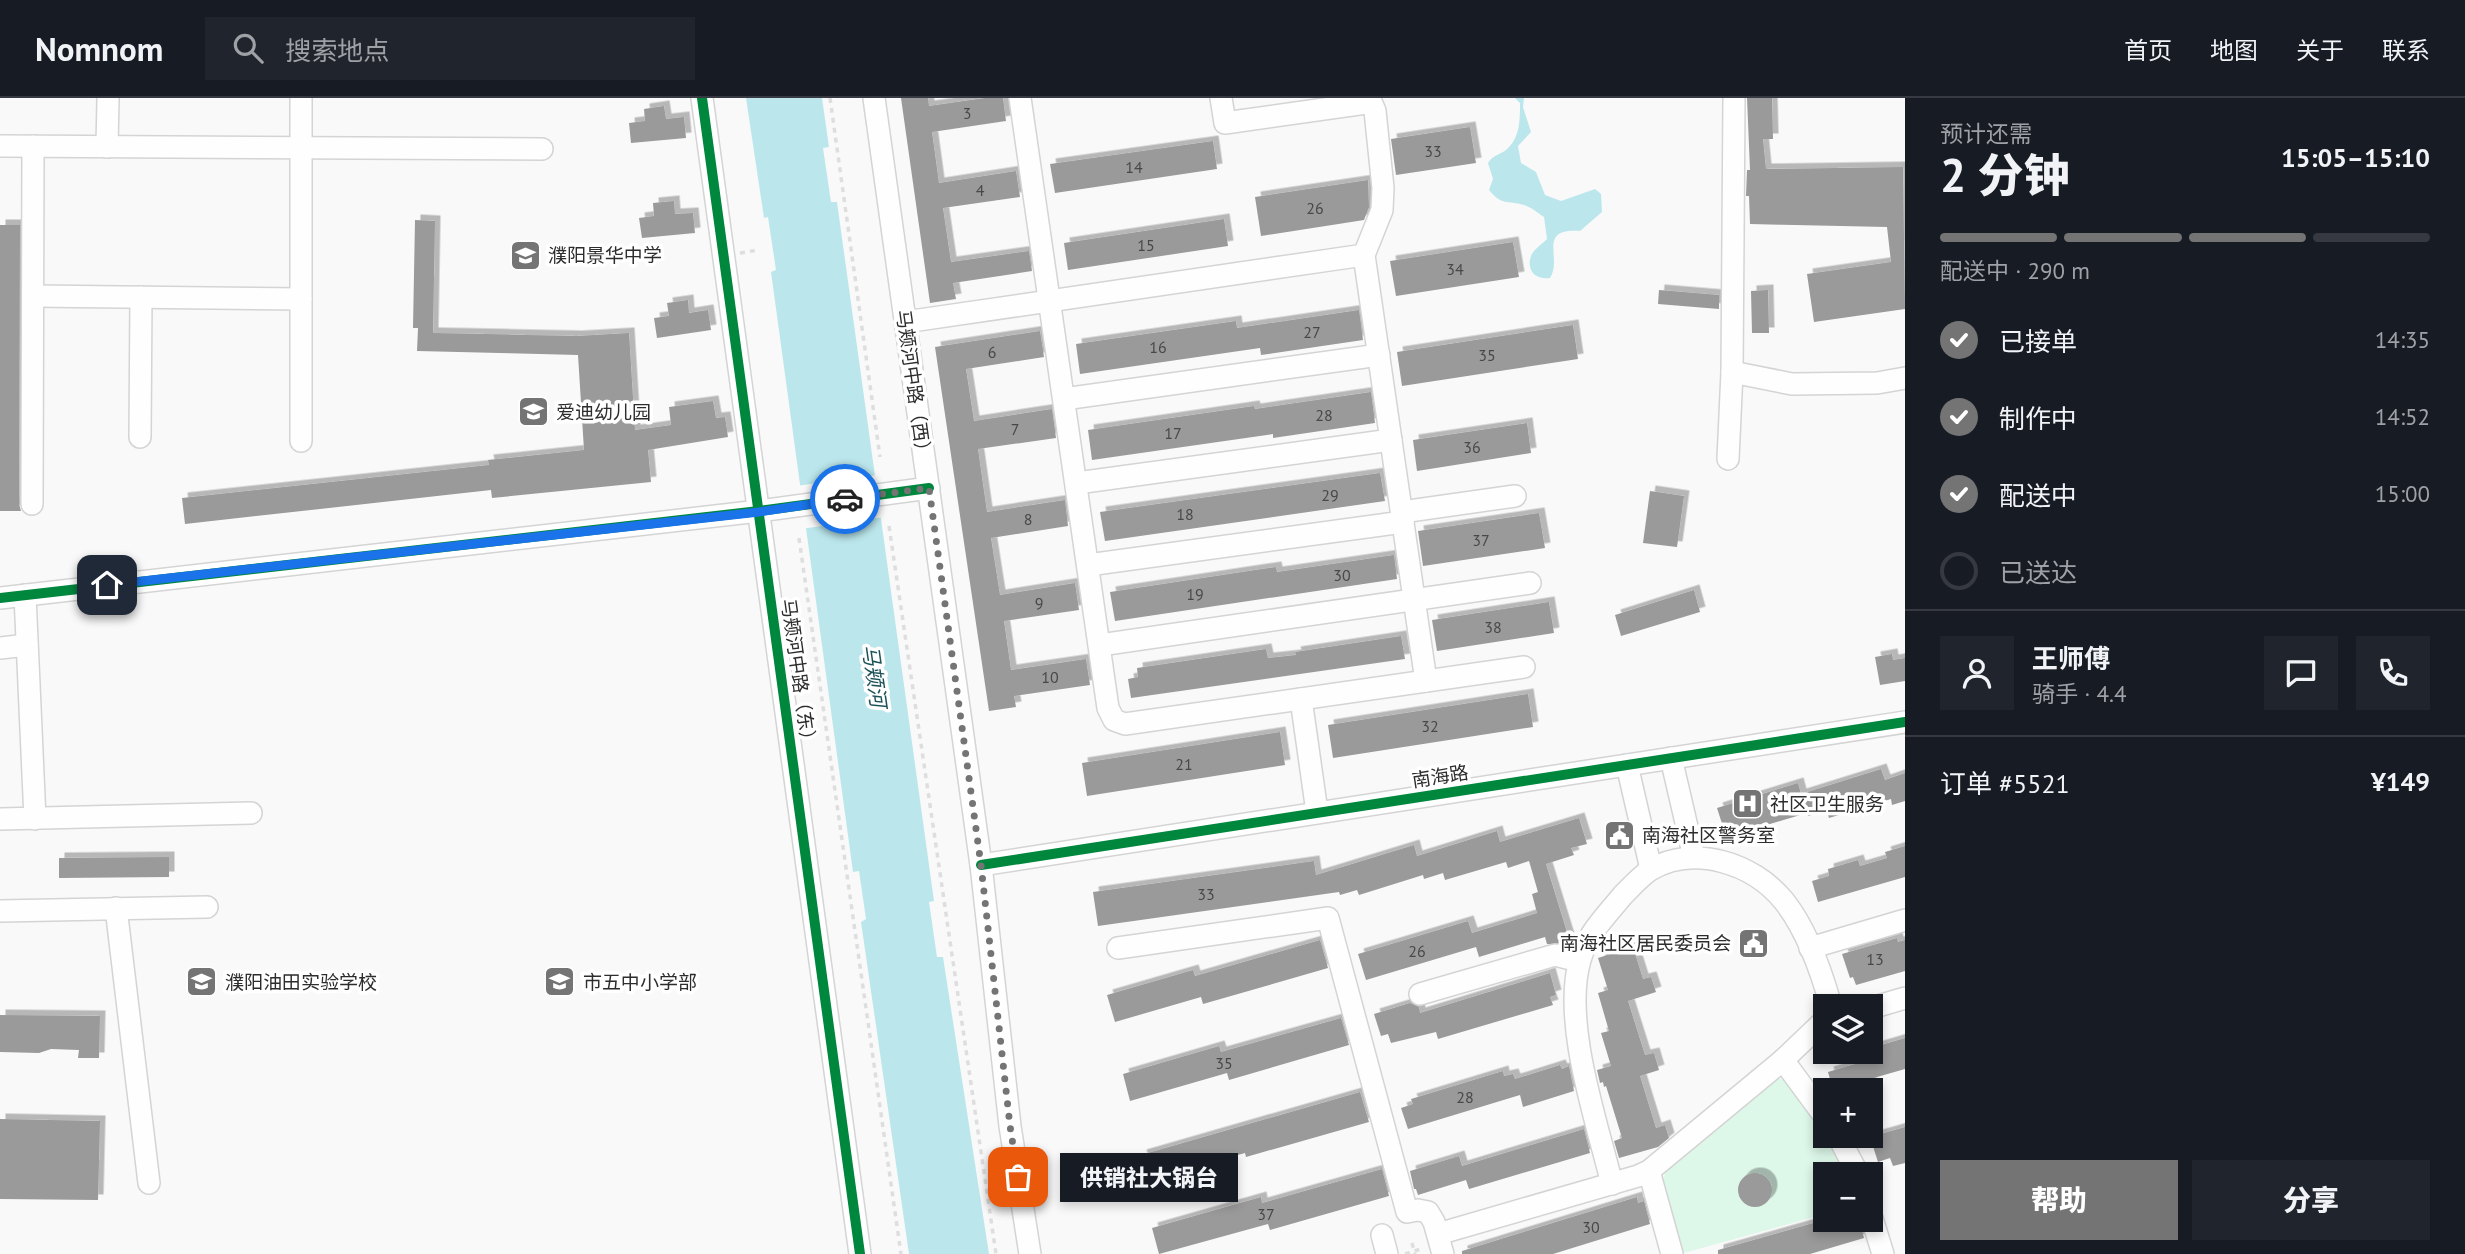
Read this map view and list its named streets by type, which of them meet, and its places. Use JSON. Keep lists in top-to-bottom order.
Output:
{
  "streets": {
    "street": ["马颊河中路（西）", "马颊河中路（东）", "南海路"]
  },
  "crossings": [
    ["马颊河中路（西）", "南海路"]
  ],
  "water": ["马颊河"],
  "places": {
    "school or university": [
      "濮阳景华中学",
      "爱迪幼儿园",
      "濮阳油田实验学校",
      "市五中小学部"
    ],
    "hospital": ["社区卫生服务"],
    "public building": ["南海社区警务室", "南海社区居民委员会"],
    "other": ["供销社大锅台"]
  },
  "house_numbers": [
    "3",
    "33",
    "14",
    "4",
    "26",
    "15",
    "34",
    "27",
    "16",
    "6",
    "35",
    "28",
    "7",
    "17",
    "36",
    "29",
    "18",
    "8",
    "37",
    "30",
    "19",
    "9",
    "38",
    "10",
    "32",
    "21",
    "33",
    "26",
    "13",
    "35",
    "28",
    "37",
    "30"
  ],
  "page": {
    "header": "Nomnom",
    "search": "搜索地点",
    "nav": [
      "首页",
      "地图",
      "关于",
      "联系"
    ],
    "heading": ["2 分钟", "预计还需", "15:05–15:10"],
    "panel": [
      "王师傅",
      "骑手 · 4.4",
      "订单 #5521",
      "¥149"
    ],
    "bar": "配送中 · 290 m",
    "list": [
      ["已接单", "14:35"],
      ["制作中", "14:52"],
      ["配送中", "15:00"],
      "已送达"
    ],
    "map_buttons": ["+", "−"],
    "buttons": ["帮助", "分享"],
    "bubble": "供销社大锅台"
  }
}
